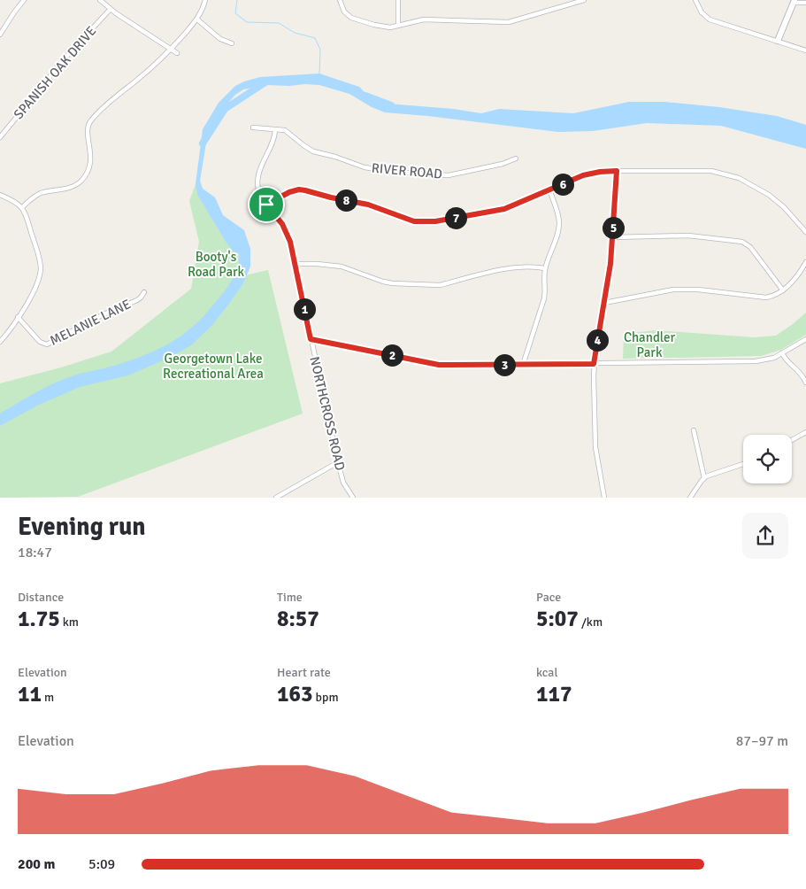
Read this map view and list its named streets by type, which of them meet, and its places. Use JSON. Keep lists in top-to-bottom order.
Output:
{
  "streets": {
    "street": [
      "SPANISH OAK DRIVE",
      "RIVER ROAD",
      "MELANIE LANE",
      "NORTHCROSS ROAD"
    ]
  },
  "crossings": [
    ["RIVER ROAD", "NORTHCROSS ROAD"]
  ],
  "parks": ["Booty's Road Park", "Chandler Park", "Georgetown Lake Recreational Area"],
  "page": {
    "pins": [
      "6",
      "8",
      "7",
      "5",
      "1",
      "4",
      "2",
      "3"
    ],
    "heading": ["Evening run", "18:47"],
    "stats": [
      ["Distance", "1.75 km"],
      ["Time", "8:57"],
      ["Pace", "5:07 /km"],
      ["Elevation", "11 m"],
      ["Heart rate", "163 bpm"],
      ["kcal", "117"]
    ],
    "chart": ["Elevation", "87–97 m"],
    "list": [
      {
        "name": "200 m",
        "note": "5:09"
      }
    ]
  }
}
